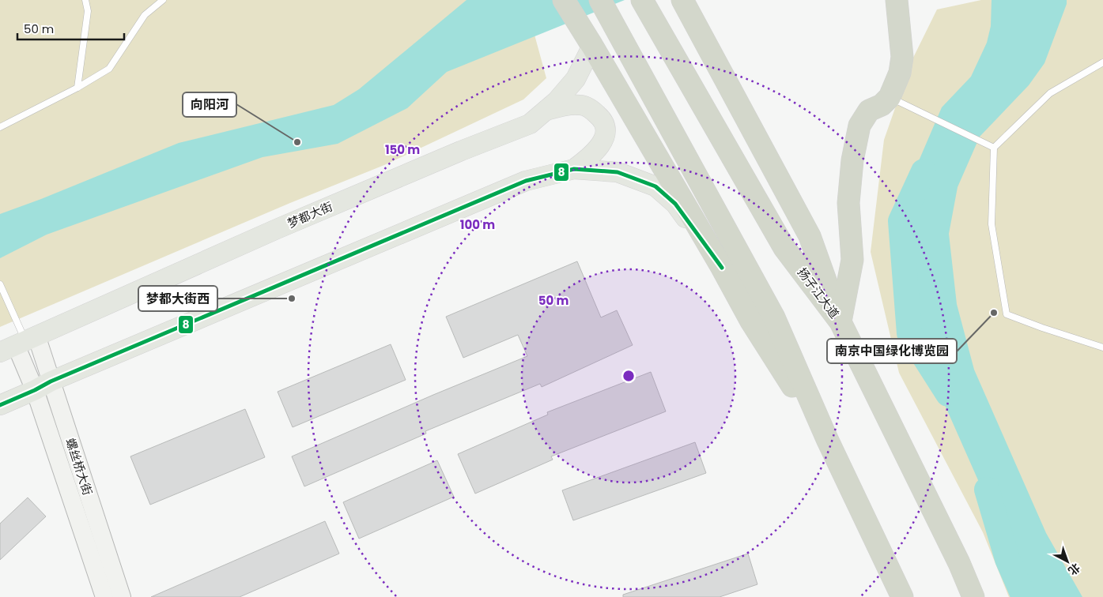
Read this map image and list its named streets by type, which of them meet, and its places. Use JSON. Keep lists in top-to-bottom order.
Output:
{
  "streets": {
    "highway": ["扬子江大道"],
    "main road": ["梦都大街"],
    "street": ["螺丝桥大街"]
  },
  "crossings": [
    ["梦都大街", "螺丝桥大街"]
  ],
  "places": ["向阳河", "梦都大街西", "南京中国绿化博览园"],
  "lines": ["transit line 8"],
  "scale_bar": "50 m",
  "north": "bottom right",
  "rings": ["150 m", "100 m", "50 m"]
}
